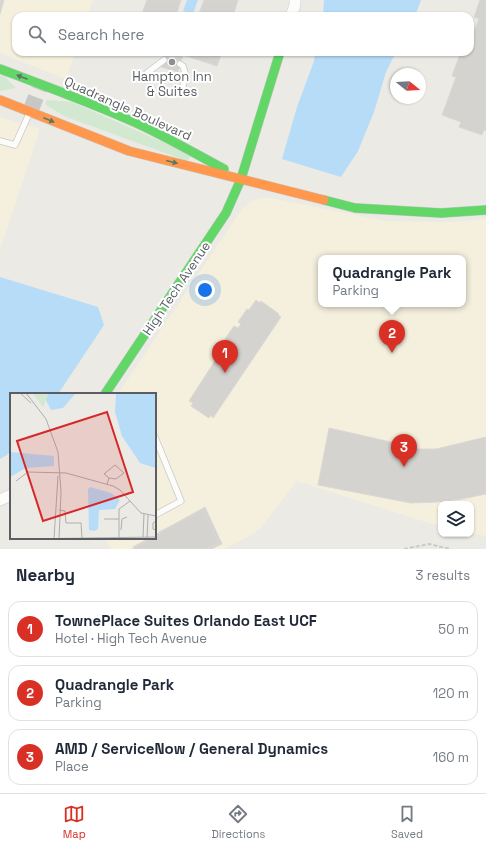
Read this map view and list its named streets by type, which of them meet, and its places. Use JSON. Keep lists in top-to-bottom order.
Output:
{
  "streets": {
    "street": ["Quadrangle Boulevard", "High Tech Avenue"]
  },
  "crossings": [
    ["Quadrangle Boulevard", "High Tech Avenue"]
  ],
  "places": ["Hampton Inn & Suites"],
  "north": "right",
  "page": {
    "search": "Search here",
    "popup": ["Quadrangle Park", "Parking"],
    "pins": ["2", "1", "3"],
    "heading": ["Nearby", "3 results"],
    "list": [
      {
        "mark": "1",
        "name": "TownePlace Suites Orlando East UCF",
        "note": "Hotel · High Tech Avenue",
        "value": "50 m"
      },
      {
        "mark": "2",
        "name": "Quadrangle Park",
        "note": "Parking",
        "value": "120 m"
      },
      {
        "mark": "3",
        "name": "AMD / ServiceNow / General Dynamics",
        "note": "Place",
        "value": "160 m"
      }
    ],
    "nav": ["Map", "Directions", "Saved"]
  }
}
